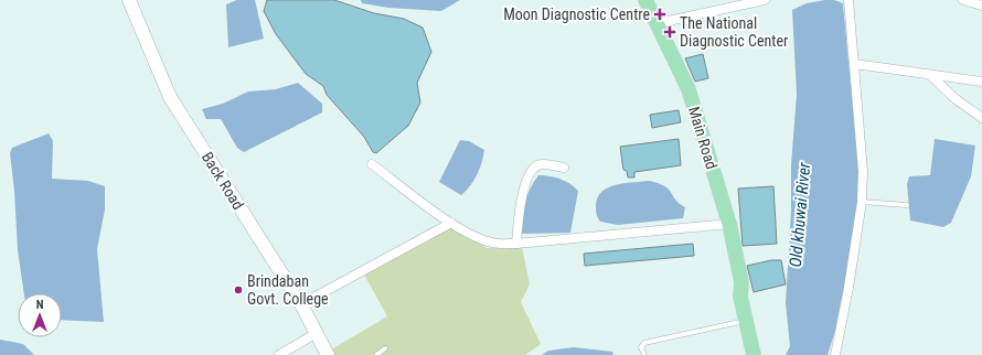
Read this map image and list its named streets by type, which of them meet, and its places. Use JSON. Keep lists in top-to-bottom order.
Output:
{
  "streets": {
    "main road": ["Main Road"],
    "street": ["Back Road"]
  },
  "water": ["Old khuwai River"],
  "places": {
    "health": ["Moon Diagnostic Centre", "The National Diagnostic Center"],
    "other": ["Brindaban Govt. College"]
  },
  "north": "top"
}
